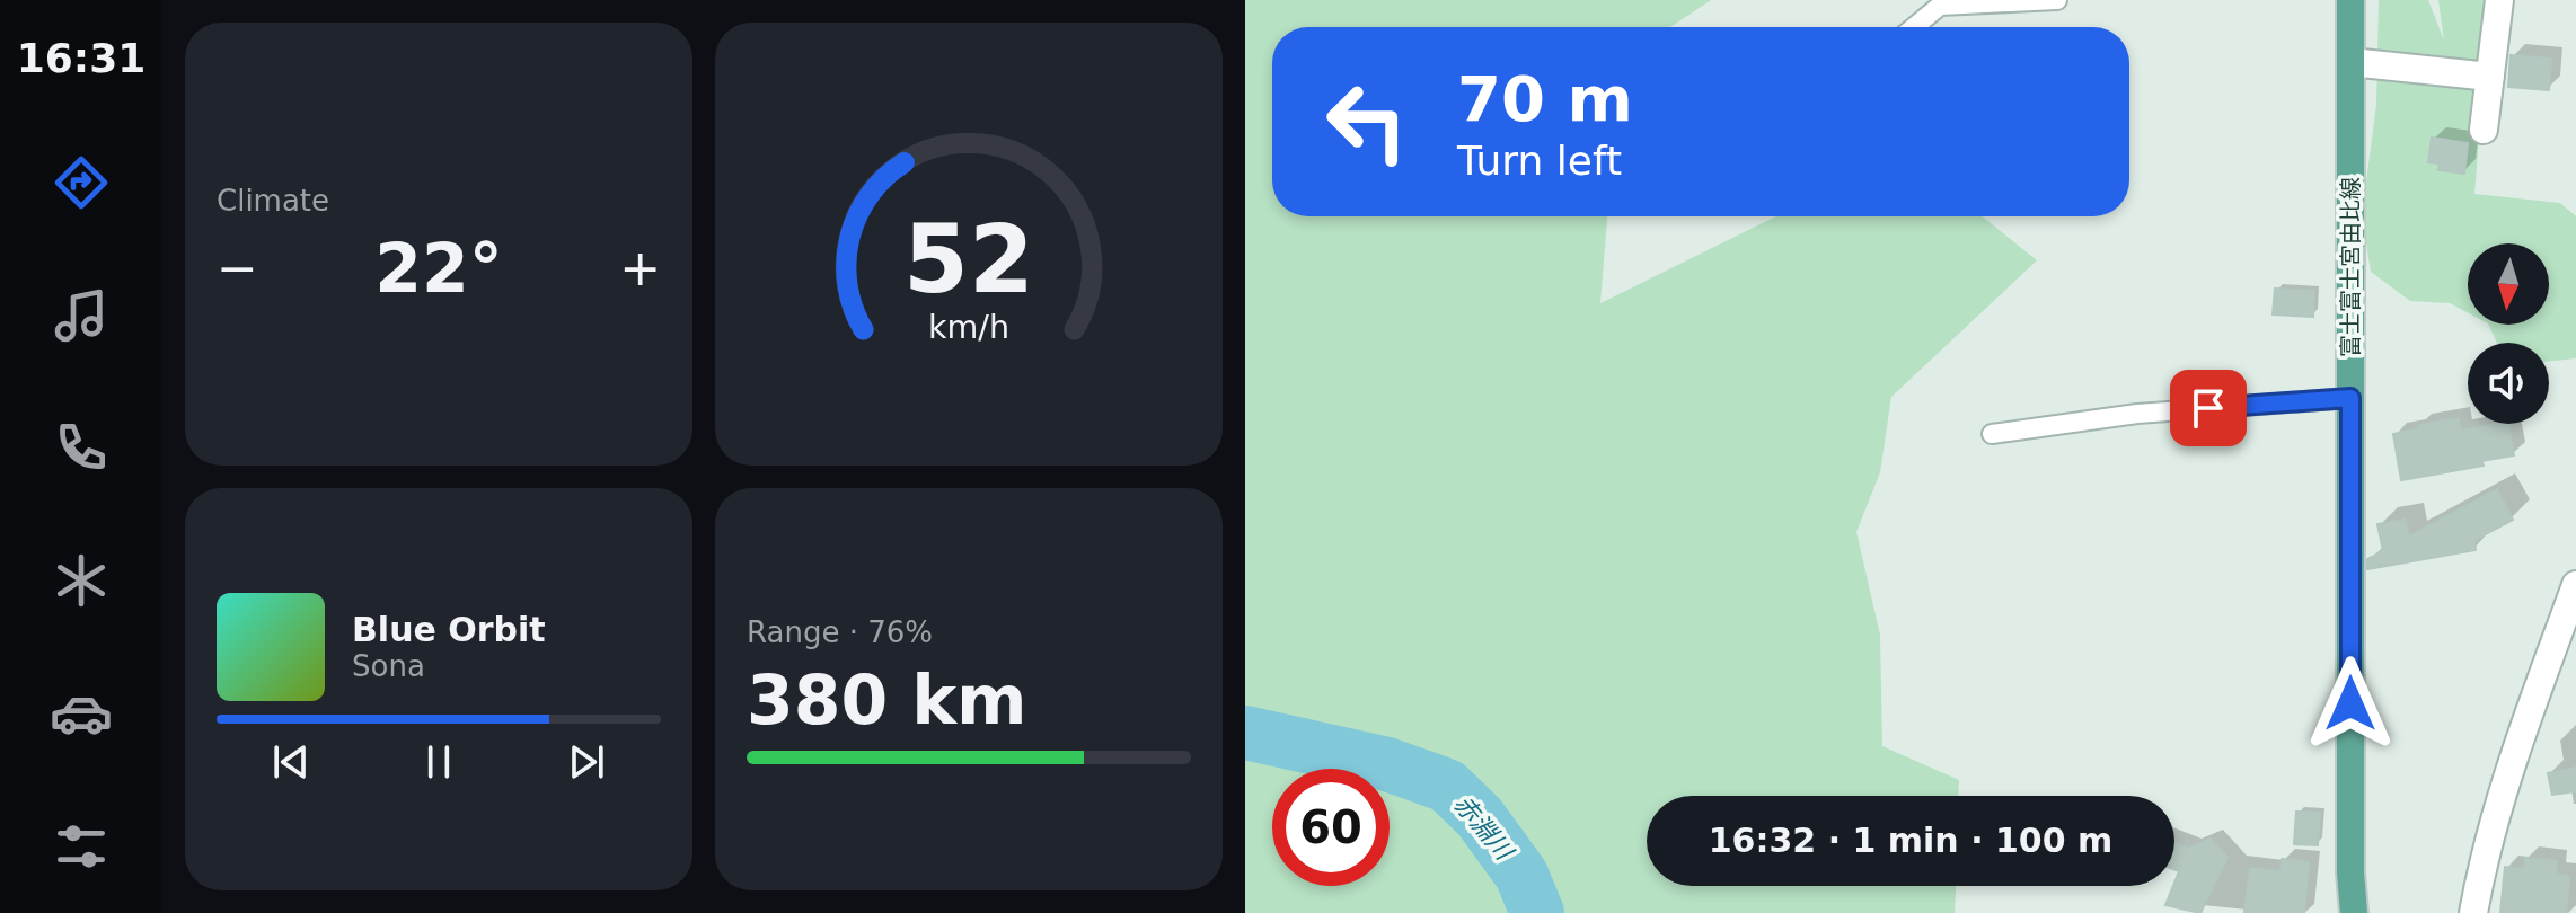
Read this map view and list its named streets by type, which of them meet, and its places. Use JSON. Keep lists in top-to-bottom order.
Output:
{
  "streets": {
    "main road": ["富士富士宮由比線"]
  },
  "water": ["赤淵川"],
  "north": "bottom",
  "page": {
    "tabs": "16:31",
    "tile": [
      "Climate",
      ["Range · 76%", "380 km"]
    ],
    "turn": ["70 m", "Turn left"],
    "heat": ["−", "22°", "+"],
    "song": ["Blue Orbit", "Sona"],
    "limit": "60",
    "trip": "16:32 · 1 min · 100 m",
    "gauge": ["52", "km/h"]
  }
}
